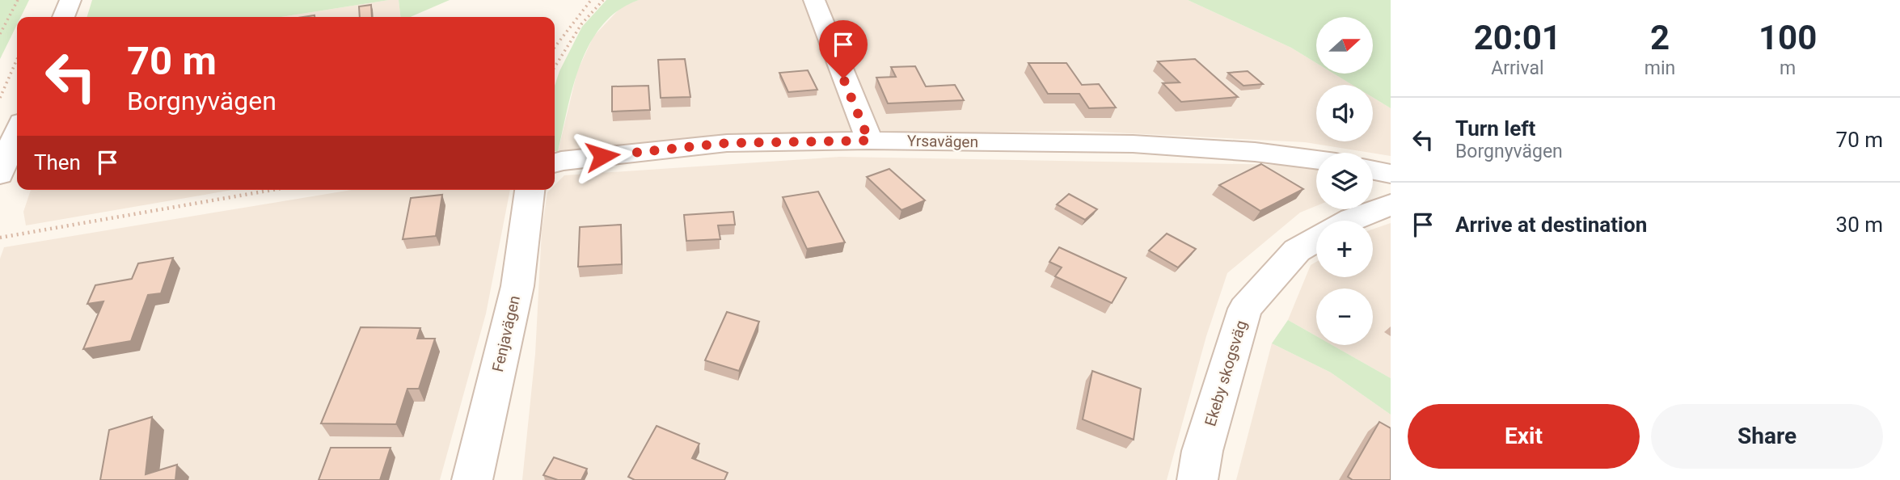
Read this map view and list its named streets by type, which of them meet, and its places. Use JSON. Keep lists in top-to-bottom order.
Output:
{
  "streets": {
    "street": ["Yrsavägen", "Fenjavägen", "Ekeby skogsväg"]
  },
  "north": "right",
  "page": {
    "eta": [
      "20:01",
      "Arrival",
      "2",
      "min",
      "100",
      "m"
    ],
    "map_buttons": ["+", "−"],
    "turn": ["70 m", "Borgnyvägen"],
    "list": [
      {
        "name": "Turn left",
        "note": "Borgnyvägen",
        "value": "70 m"
      },
      {
        "name": "Arrive at destination",
        "value": "30 m"
      }
    ],
    "then": "Then",
    "buttons": ["Exit", "Share"]
  }
}
